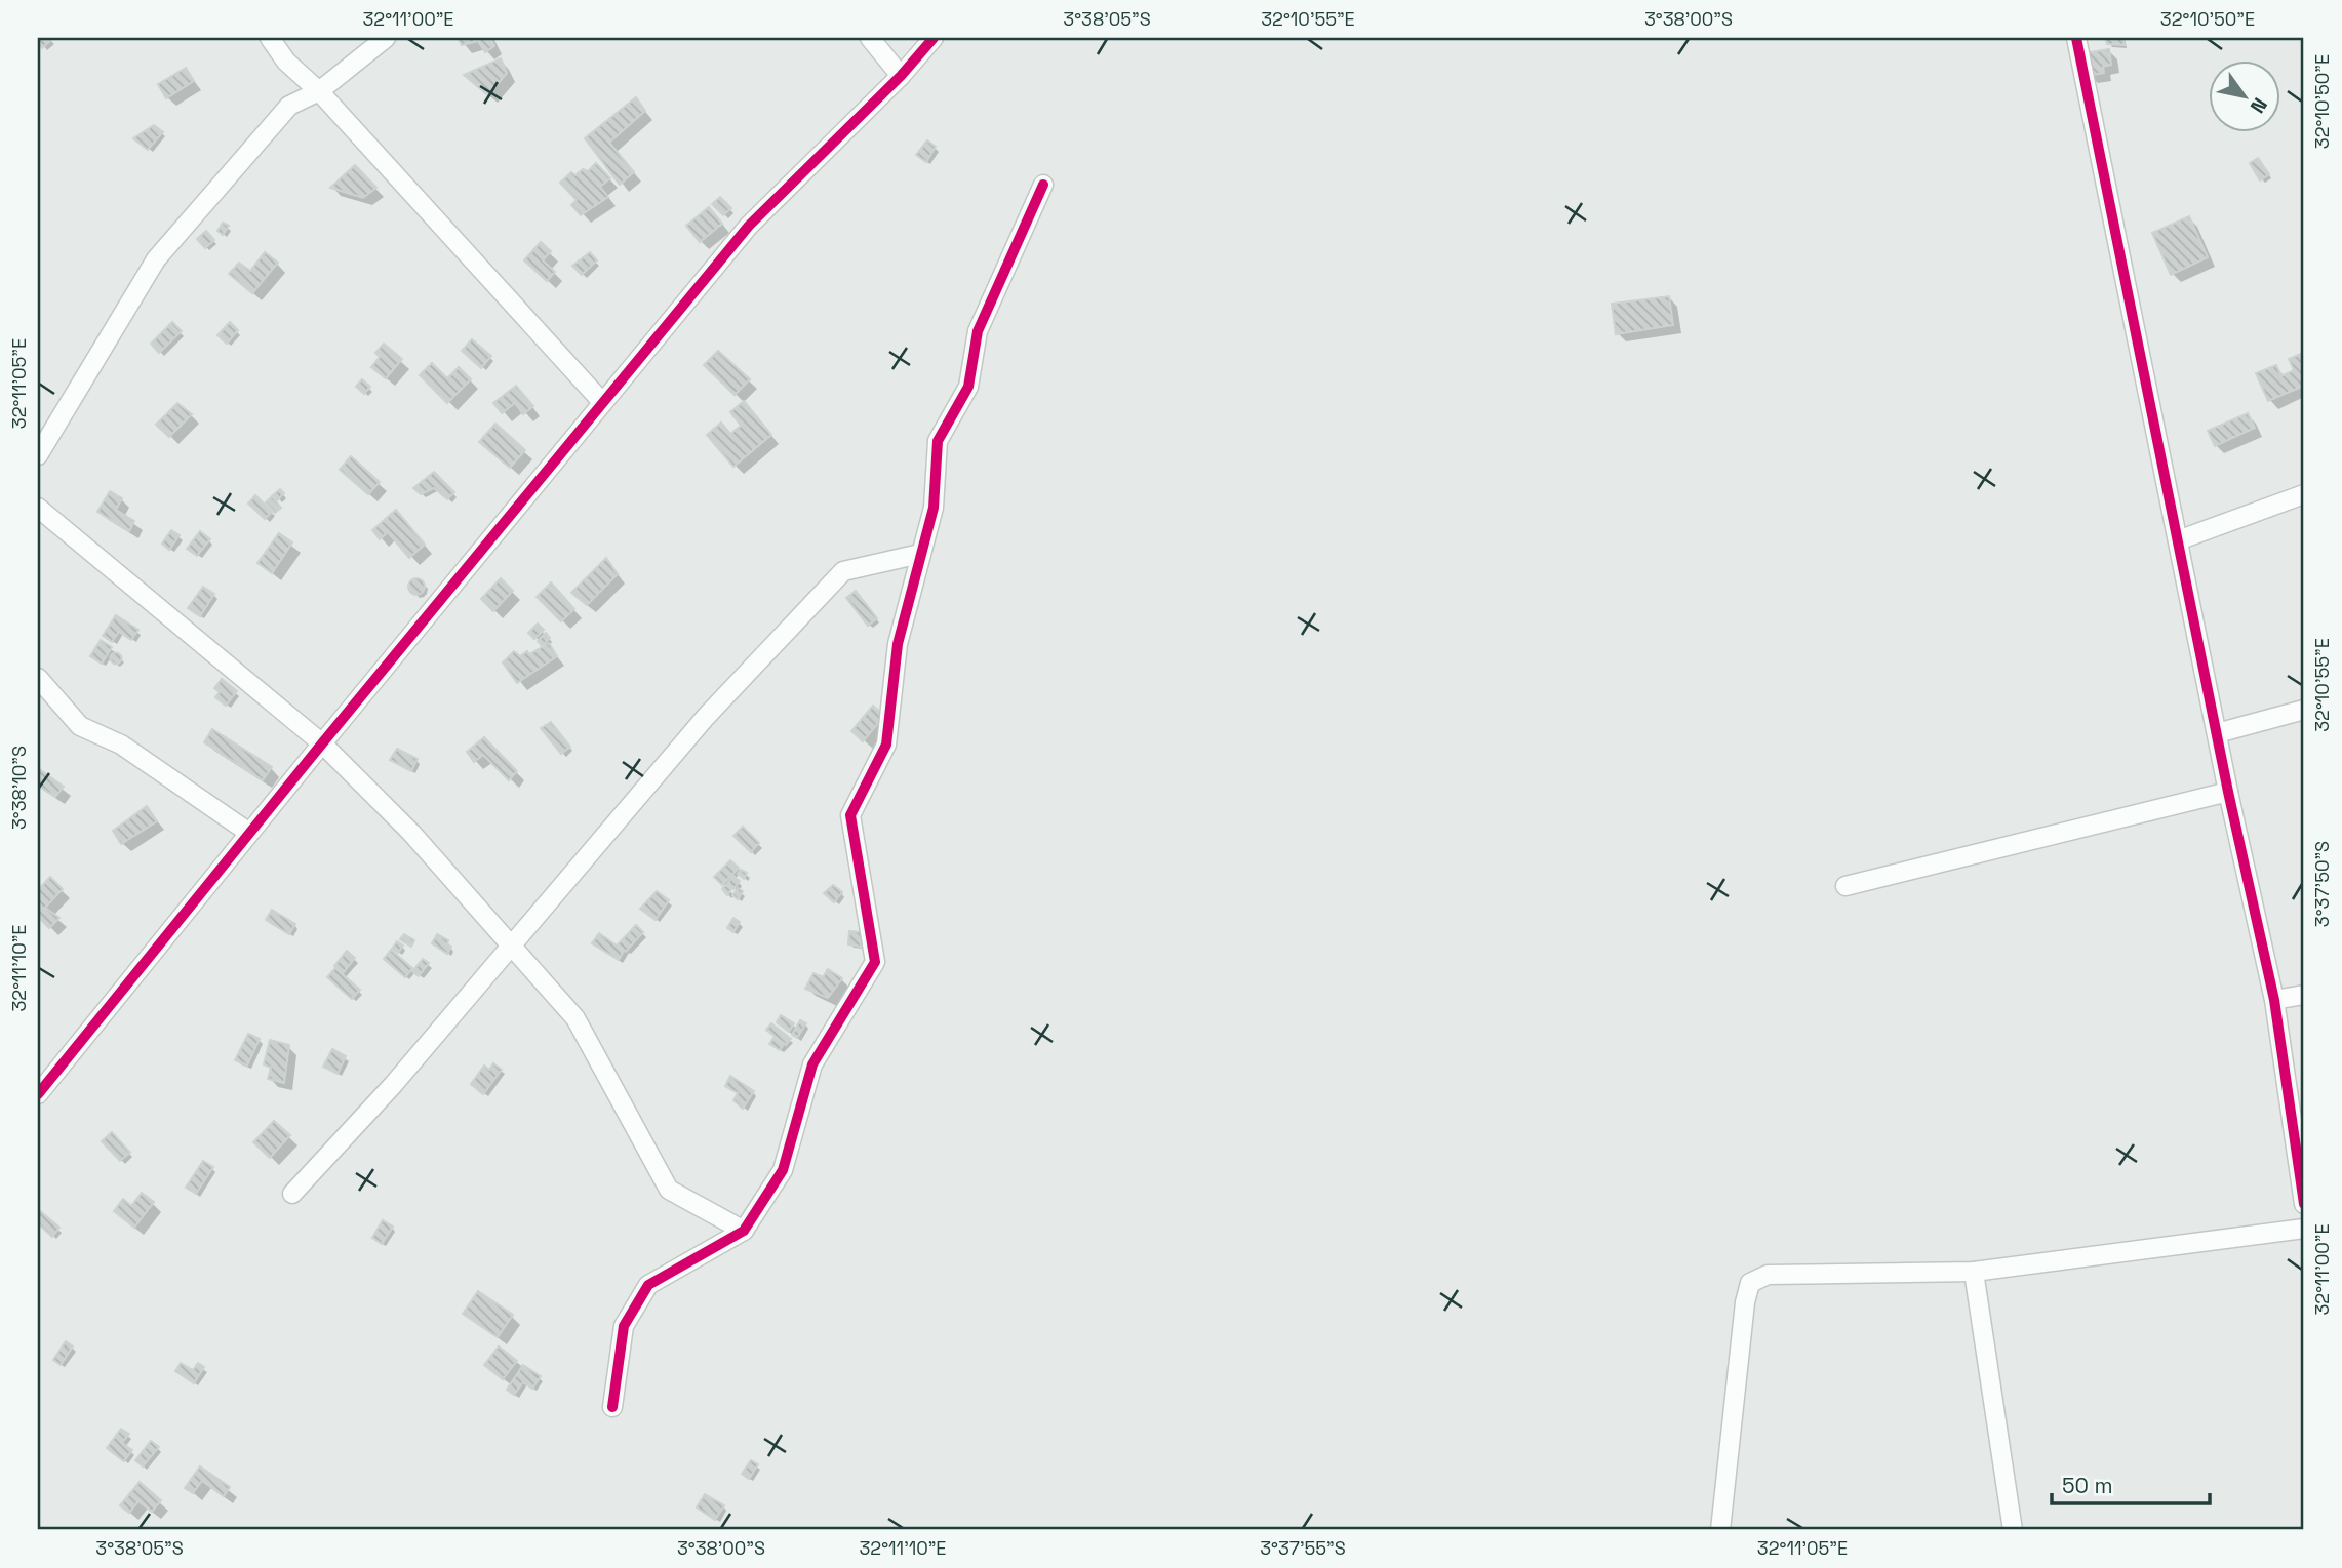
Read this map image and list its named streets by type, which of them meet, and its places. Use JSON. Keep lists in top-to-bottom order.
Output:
{
  "scale_bar": "50 m",
  "north": "bottom right",
  "coordinates": [
    "32°11'00\"E",
    "3°38'05\"S",
    "32°10'55\"E",
    "3°38'00\"S",
    "32°10'50\"E",
    "32°11'05\"E",
    "3°38'10\"S",
    "3°37'50\"S",
    "32°11'10\"E",
    "3°37'55\"S"
  ]
}
